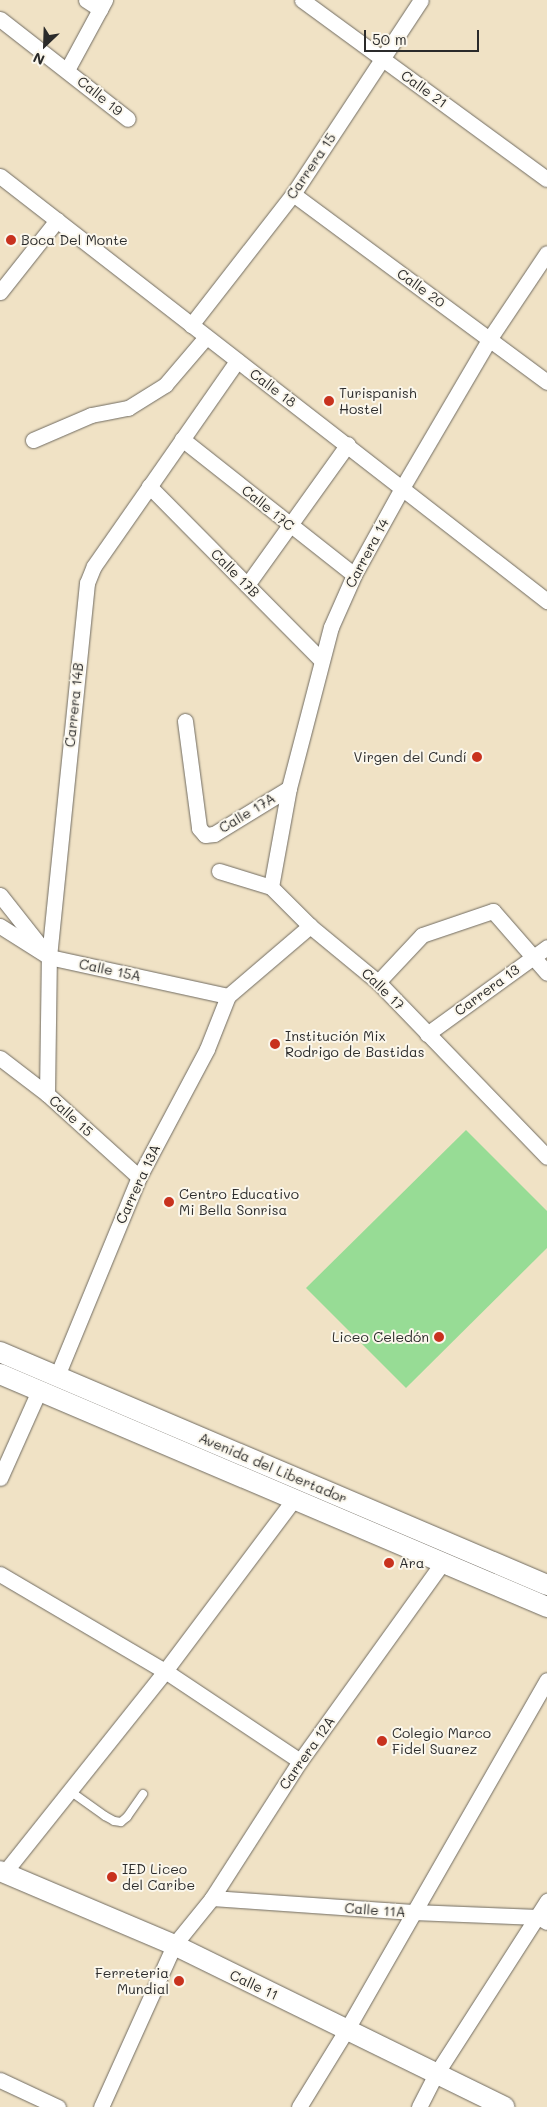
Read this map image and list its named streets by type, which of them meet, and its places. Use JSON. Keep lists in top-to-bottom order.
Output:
{
  "streets": {
    "main road": ["Avenida del Libertador", "Calle 11"],
    "street": [
      "Calle 21",
      "Calle 19",
      "Carrera 15",
      "Calle 20",
      "Calle 18",
      "Calle 17C",
      "Carrera 14",
      "Calle 17B",
      "Carrera 14B",
      "Calle 17A",
      "Calle 15A",
      "Calle 17",
      "Carrera 13",
      "Calle 15",
      "Carrera 13A",
      "Carrera 12A",
      "Calle 11A"
    ]
  },
  "crossings": [
    ["Calle 21", "Carrera 15"],
    ["Carrera 15", "Calle 20"],
    ["Carrera 15", "Calle 18"],
    ["Calle 20", "Carrera 14"],
    ["Calle 18", "Carrera 14"],
    ["Calle 18", "Carrera 14B"],
    ["Calle 17C", "Carrera 14"],
    ["Calle 17C", "Carrera 14B"],
    ["Carrera 14", "Calle 17B"],
    ["Carrera 14", "Calle 17A"],
    ["Carrera 14", "Calle 17"],
    ["Calle 17B", "Carrera 14B"],
    ["Carrera 14B", "Calle 15A"],
    ["Carrera 14B", "Calle 15"],
    ["Calle 15A", "Carrera 13A"],
    ["Calle 17", "Carrera 13"],
    ["Calle 15", "Carrera 13A"],
    ["Carrera 13A", "Avenida del Libertador"],
    ["Avenida del Libertador", "Carrera 12A"],
    ["Carrera 12A", "Calle 11A"],
    ["Carrera 12A", "Calle 11"]
  ],
  "places": [
    "Boca Del Monte",
    "Turispanish Hostel",
    "Virgen del Cundí",
    "Institución Mix Rodrigo de Bastidas",
    "Centro Educativo Mi Bella Sonrisa",
    "Liceo Celedón",
    "Ara",
    "Colegio Marco Fidel Suarez",
    "IED Liceo del Caribe",
    "Ferreteria Mundial"
  ],
  "scale_bar": "50 m",
  "north": "bottom left"
}
